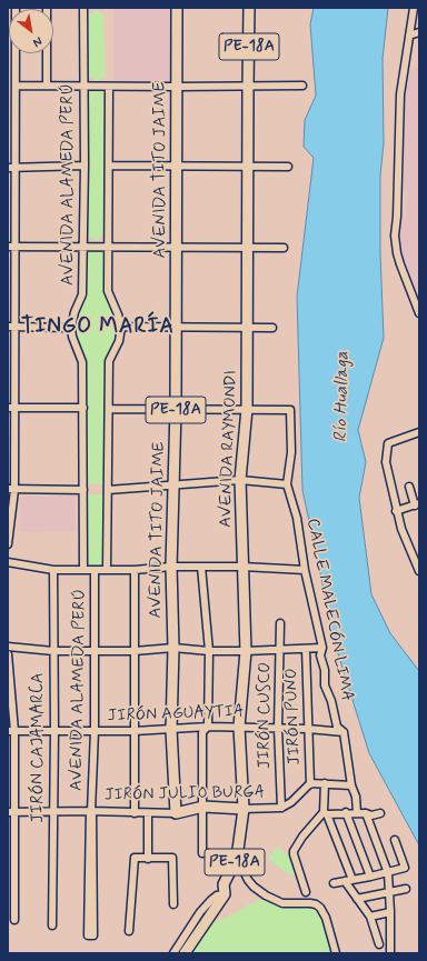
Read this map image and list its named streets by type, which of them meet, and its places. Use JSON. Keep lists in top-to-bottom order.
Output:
{
  "streets": {
    "highway": [
      "PE-18A",
      "AVENIDA TITO JAIME",
      "AVENIDA RAYMONDI",
      "JIRÓN JULIO BURGA"
    ],
    "street": [
      "AVENIDA ALAMEDA PERÚ",
      "CALLE MALECÓN LIMA",
      "JIRÓN AGUAYTIA",
      "JIRÓN CUSCO",
      "JIRÓN PUNO",
      "JIRÓN CAJAMARCA"
    ]
  },
  "crossings": [
    ["AVENIDA TITO JAIME", "JIRÓN AGUAYTIA"],
    ["AVENIDA TITO JAIME", "JIRÓN JULIO BURGA"],
    ["AVENIDA ALAMEDA PERÚ", "JIRÓN AGUAYTIA"],
    ["AVENIDA ALAMEDA PERÚ", "JIRÓN JULIO BURGA"],
    ["AVENIDA RAYMONDI", "CALLE MALECÓN LIMA"],
    ["AVENIDA RAYMONDI", "JIRÓN AGUAYTIA"],
    ["AVENIDA RAYMONDI", "JIRÓN JULIO BURGA"],
    ["CALLE MALECÓN LIMA", "JIRÓN AGUAYTIA"],
    ["JIRÓN AGUAYTIA", "JIRÓN CUSCO"],
    ["JIRÓN AGUAYTIA", "JIRÓN PUNO"],
    ["JIRÓN AGUAYTIA", "JIRÓN CAJAMARCA"],
    ["JIRÓN CUSCO", "JIRÓN JULIO BURGA"],
    ["JIRÓN PUNO", "JIRÓN JULIO BURGA"],
    ["JIRÓN CAJAMARCA", "JIRÓN JULIO BURGA"]
  ],
  "districts": ["TINGO MARÍA"],
  "water": ["Río Huallaga"],
  "north": "bottom right"
}
